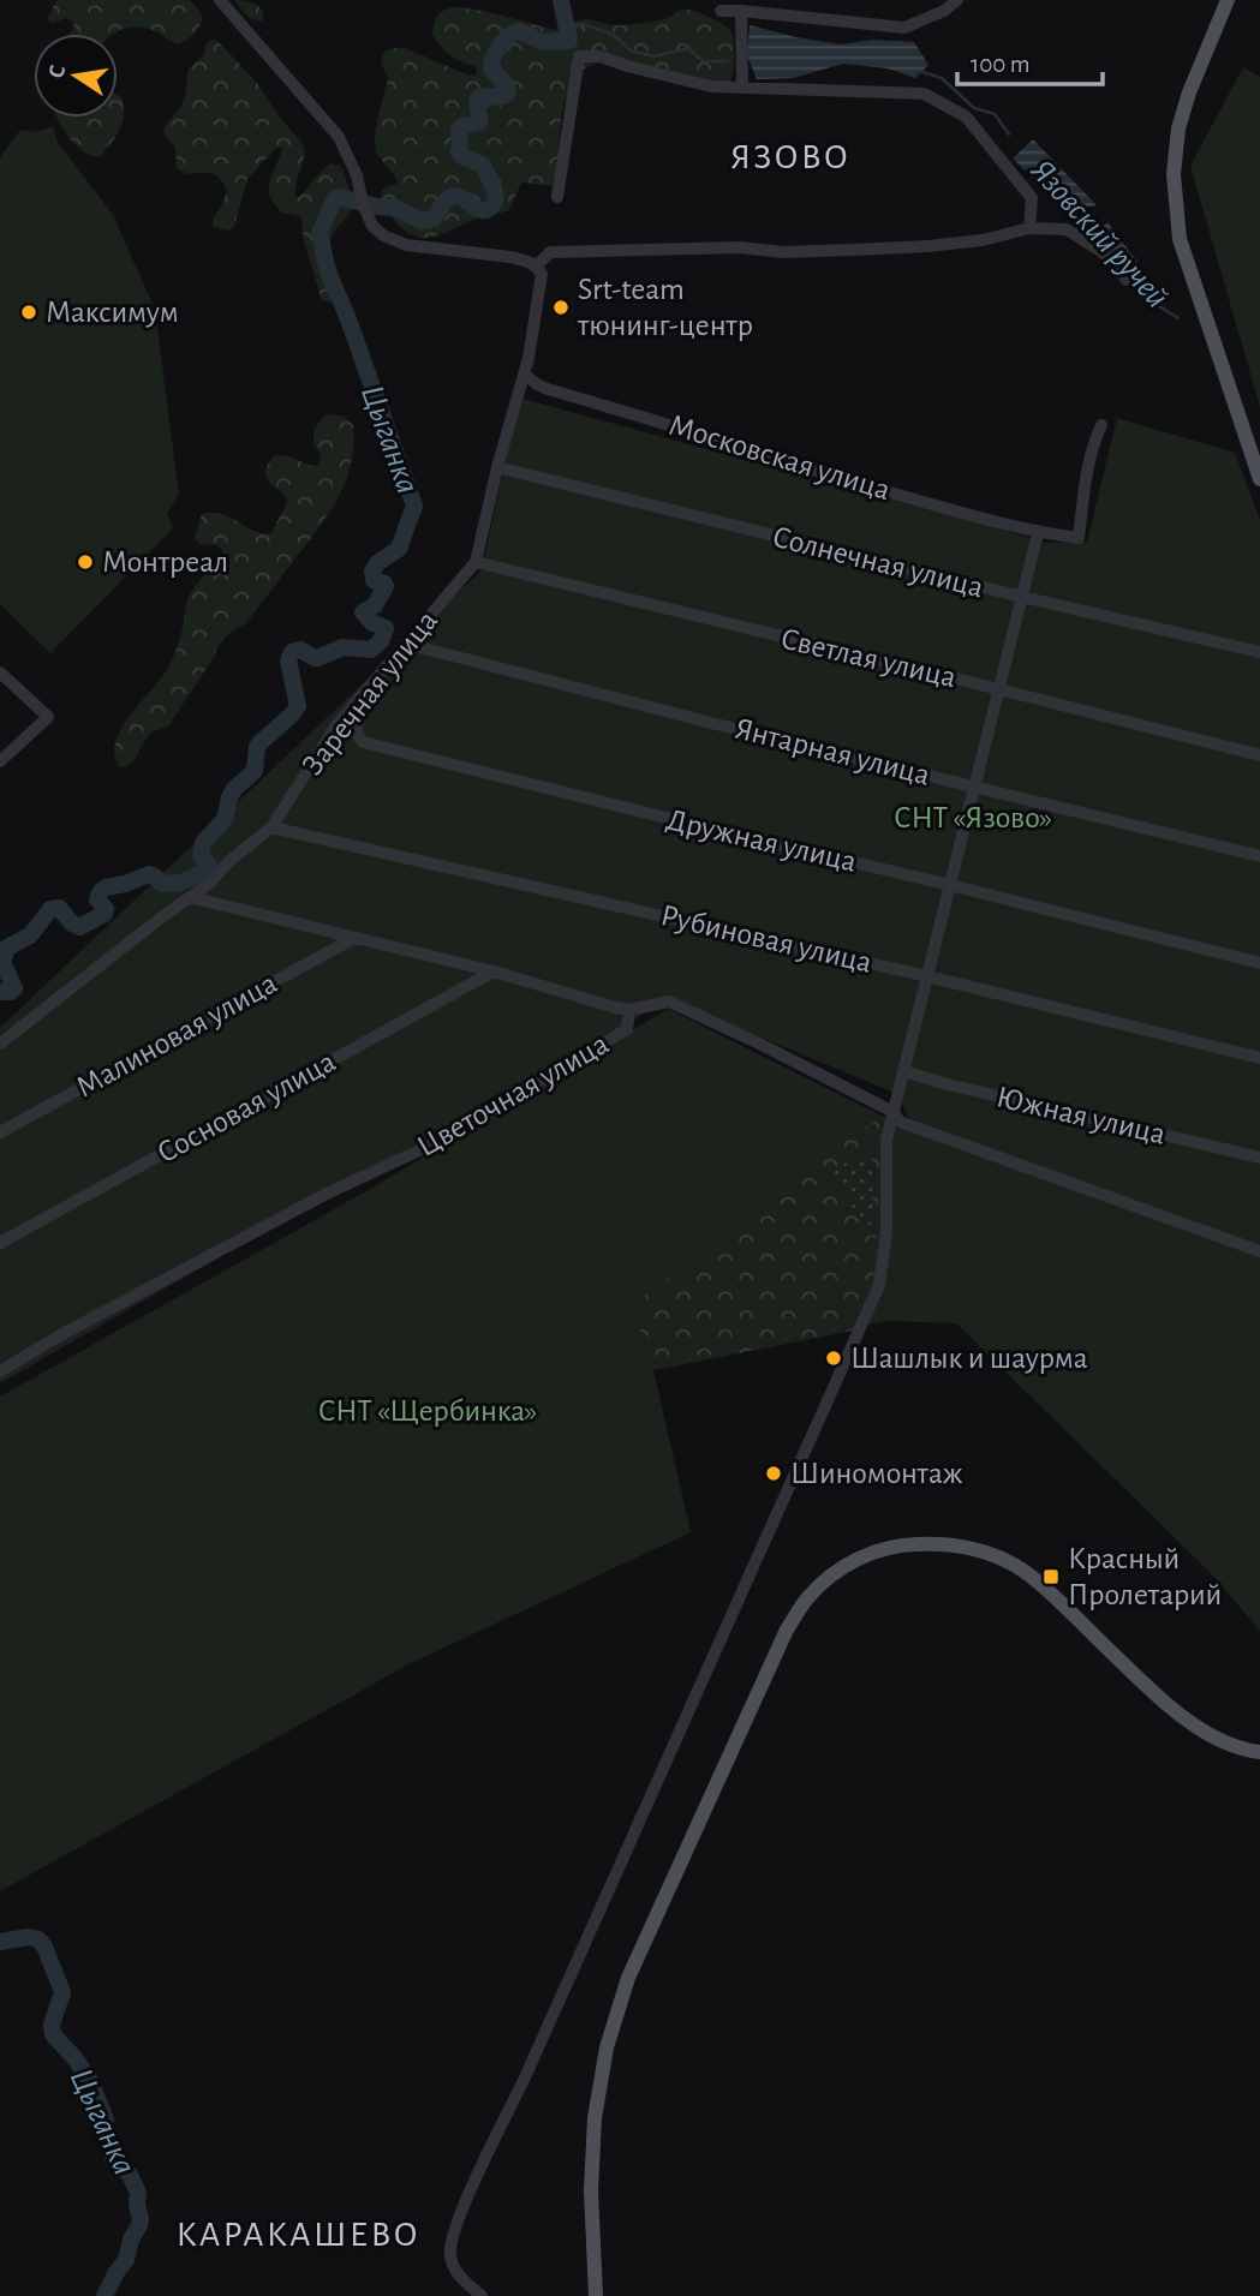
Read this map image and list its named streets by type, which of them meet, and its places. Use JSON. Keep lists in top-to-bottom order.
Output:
{
  "streets": {
    "street": [
      "Московская улица",
      "Солнечная улица",
      "Светлая улица",
      "Заречная улица",
      "Янтарная улица",
      "Дружная улица",
      "Рубиновая улица",
      "Малиновая улица",
      "Цветочная улица",
      "Сосновая улица",
      "Южная улица"
    ]
  },
  "crossings": [
    ["Московская улица", "Заречная улица"],
    ["Солнечная улица", "Заречная улица"],
    ["Светлая улица", "Заречная улица"],
    ["Заречная улица", "Янтарная улица"],
    ["Заречная улица", "Дружная улица"],
    ["Заречная улица", "Рубиновая улица"],
    ["Янтарная улица", "Дружная улица"]
  ],
  "districts": ["ЯЗОВО", "КАРАКАШЕВО"],
  "water": ["Язовский ручей", "Цыганка"],
  "parks": ["СНТ «Язово»", "СНТ «Щербинка»"],
  "places": {
    "other": [
      "Srt-team тюнинг-центр",
      "Максимум",
      "Монтреал",
      "Шашлык и шаурма",
      "Шиномонтаж"
    ],
    "transit": ["Красный Пролетарий"]
  },
  "scale_bar": "100 m",
  "north": "left"
}
